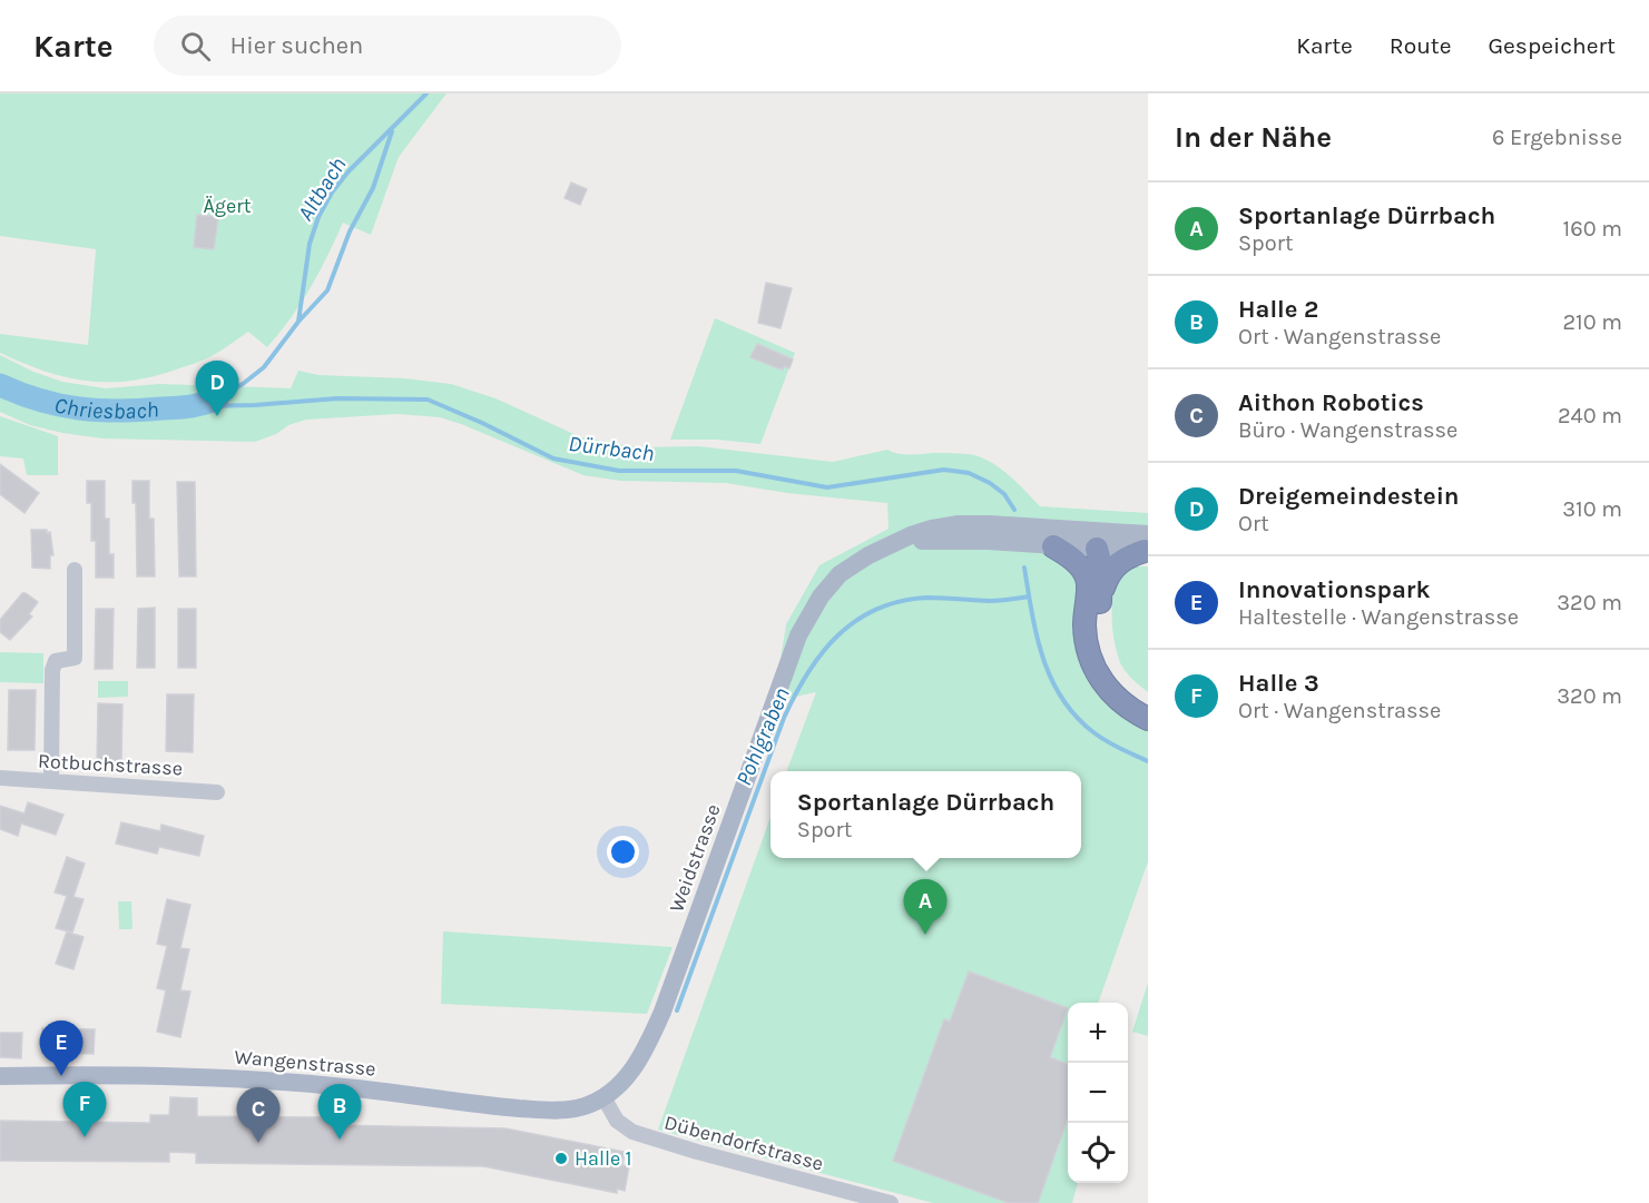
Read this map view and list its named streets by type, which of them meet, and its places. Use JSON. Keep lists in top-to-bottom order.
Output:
{
  "streets": {
    "main road": ["Weidstrasse", "Wangenstrasse"],
    "street": ["Rotbuchstrasse", "Dübendorfstrasse"]
  },
  "crossings": [
    ["Weidstrasse", "Wangenstrasse"],
    ["Weidstrasse", "Dübendorfstrasse"],
    ["Wangenstrasse", "Dübendorfstrasse"]
  ],
  "water": [
    "Altbach",
    "Chriesbach",
    "Dürrbach",
    "Pohlgraben"
  ],
  "parks": ["Ägert"],
  "places": ["Halle 1"],
  "page": {
    "header": "Karte",
    "search": "Hier suchen",
    "nav": ["Karte", "Route", "Gespeichert"],
    "heading": ["In der Nähe", "6 Ergebnisse"],
    "list": [
      {
        "mark": "A",
        "name": "Sportanlage Dürrbach",
        "note": "Sport",
        "value": "160 m"
      },
      {
        "mark": "B",
        "name": "Halle 2",
        "note": "Ort · Wangenstrasse",
        "value": "210 m"
      },
      {
        "mark": "C",
        "name": "Aithon Robotics",
        "note": "Büro · Wangenstrasse",
        "value": "240 m"
      },
      {
        "mark": "D",
        "name": "Dreigemeindestein",
        "note": "Ort",
        "value": "310 m"
      },
      {
        "mark": "E",
        "name": "Innovationspark",
        "note": "Haltestelle · Wangenstrasse",
        "value": "320 m"
      },
      {
        "mark": "F",
        "name": "Halle 3",
        "note": "Ort · Wangenstrasse",
        "value": "320 m"
      }
    ],
    "pins": [
      "D",
      "A",
      "E",
      "F",
      "B",
      "C"
    ],
    "popup": ["Sportanlage Dürrbach", "Sport"],
    "map_buttons": ["+", "−"]
  }
}
